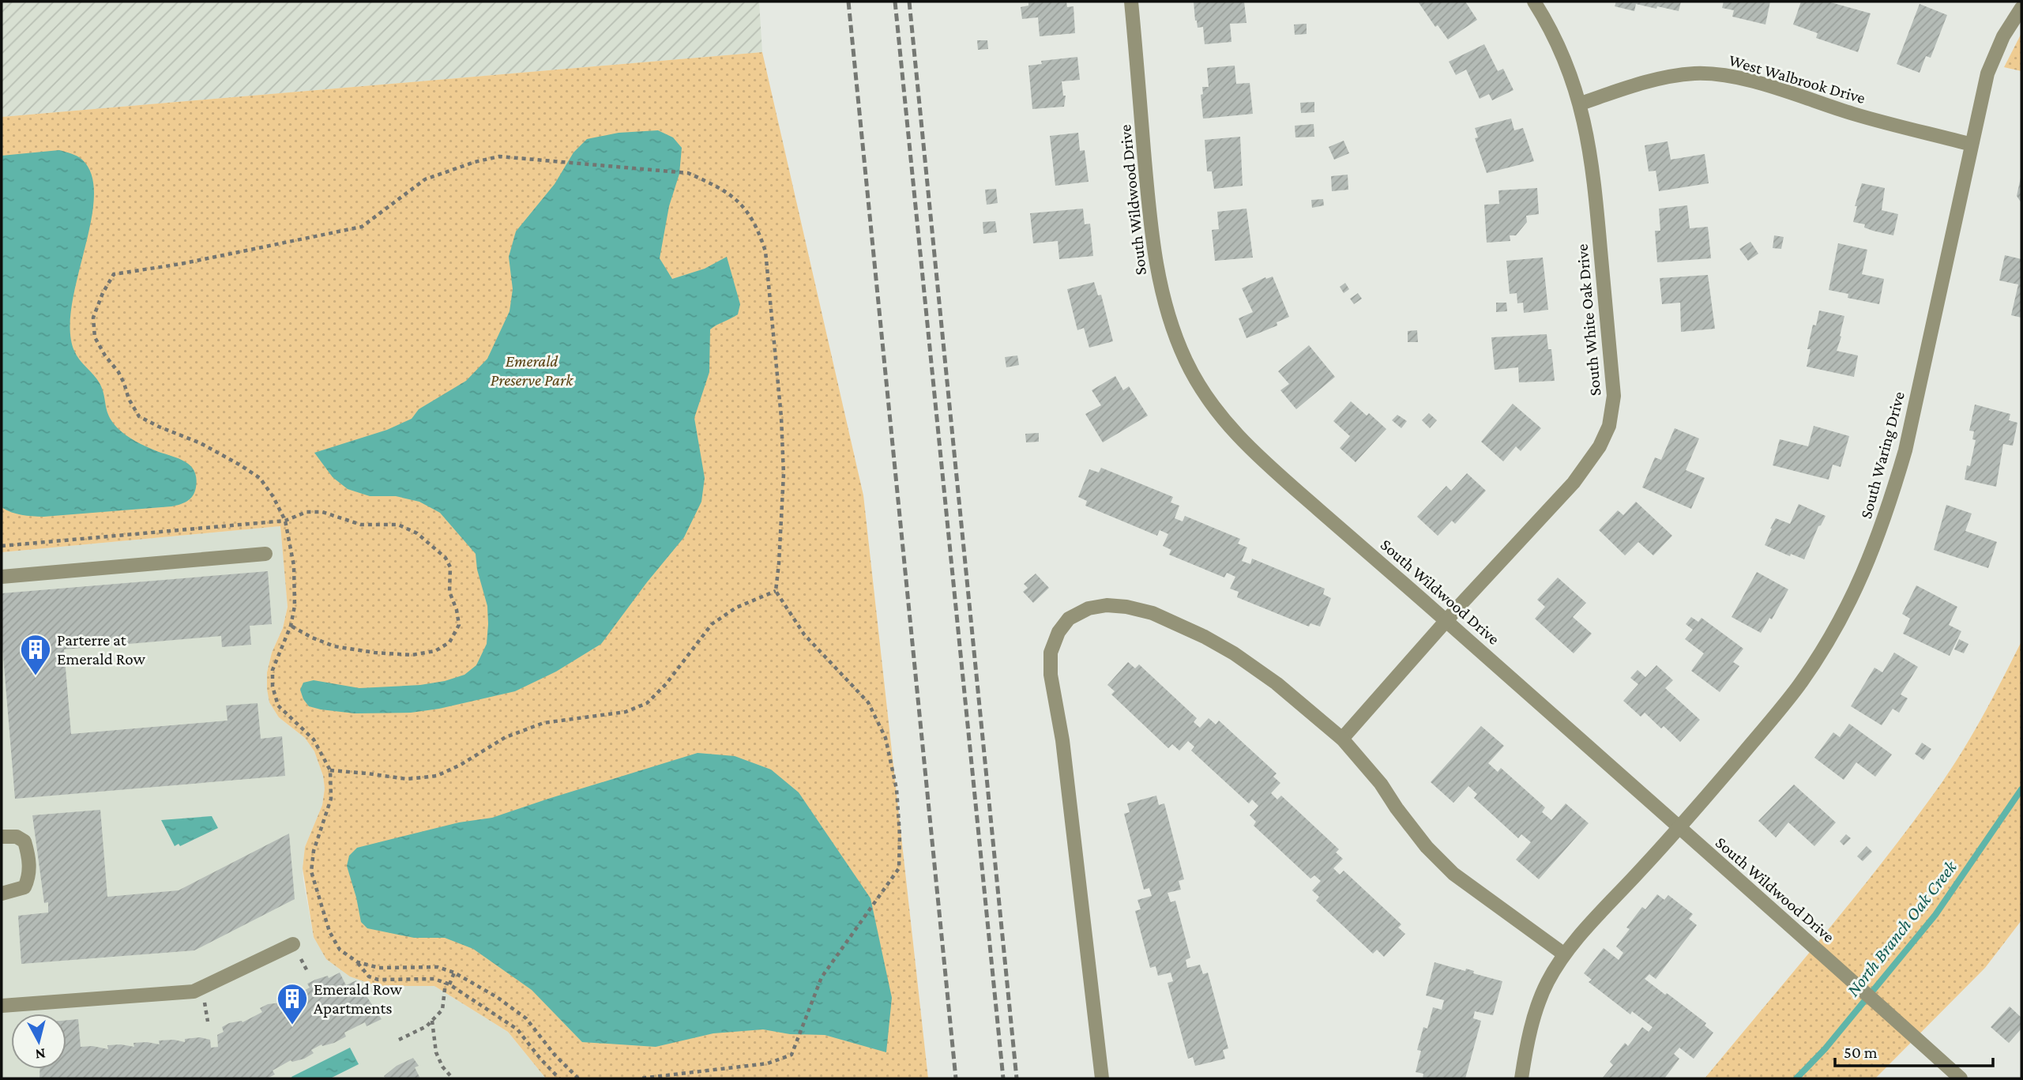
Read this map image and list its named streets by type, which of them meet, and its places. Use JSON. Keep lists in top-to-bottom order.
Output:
{
  "streets": {
    "street": [
      "West Walbrook Drive",
      "South Wildwood Drive",
      "South White Oak Drive",
      "South Waring Drive"
    ]
  },
  "crossings": [
    ["West Walbrook Drive", "South White Oak Drive"],
    ["West Walbrook Drive", "South Waring Drive"],
    ["South Wildwood Drive", "South White Oak Drive"],
    ["South Wildwood Drive", "South Waring Drive"]
  ],
  "water": ["North Branch Oak Creek"],
  "parks": ["Emerald Preserve Park"],
  "places": {
    "building": ["Parterre at Emerald Row", "Emerald Row Apartments"]
  },
  "scale_bar": "50 m",
  "north": "bottom"
}
